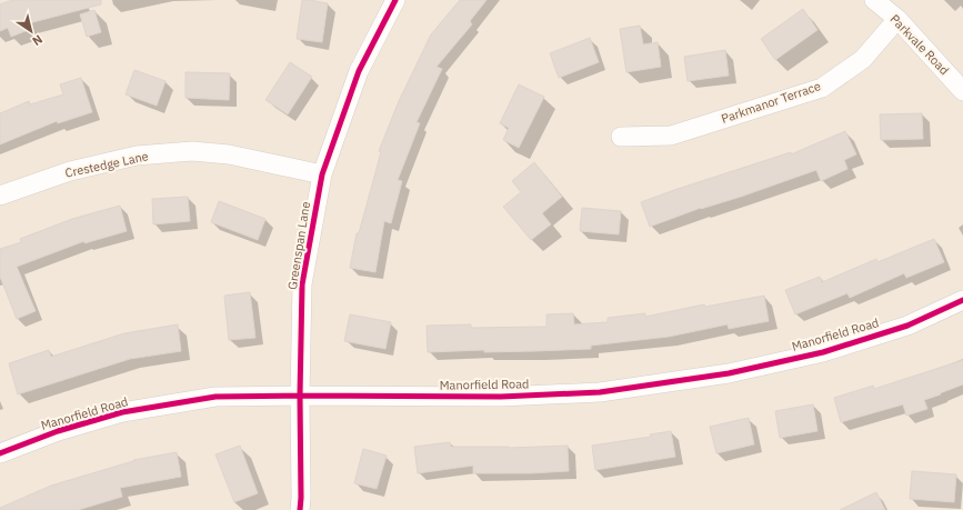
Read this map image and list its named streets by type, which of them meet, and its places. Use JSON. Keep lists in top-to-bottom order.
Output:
{
  "streets": {
    "street": [
      "Parkvale Road",
      "Parkmanor Terrace",
      "Crestedge Lane",
      "Greenspan Lane",
      "Manorfield Road"
    ]
  },
  "crossings": [
    ["Parkvale Road", "Parkmanor Terrace"],
    ["Crestedge Lane", "Greenspan Lane"],
    ["Greenspan Lane", "Manorfield Road"]
  ],
  "north": "bottom right"
}
